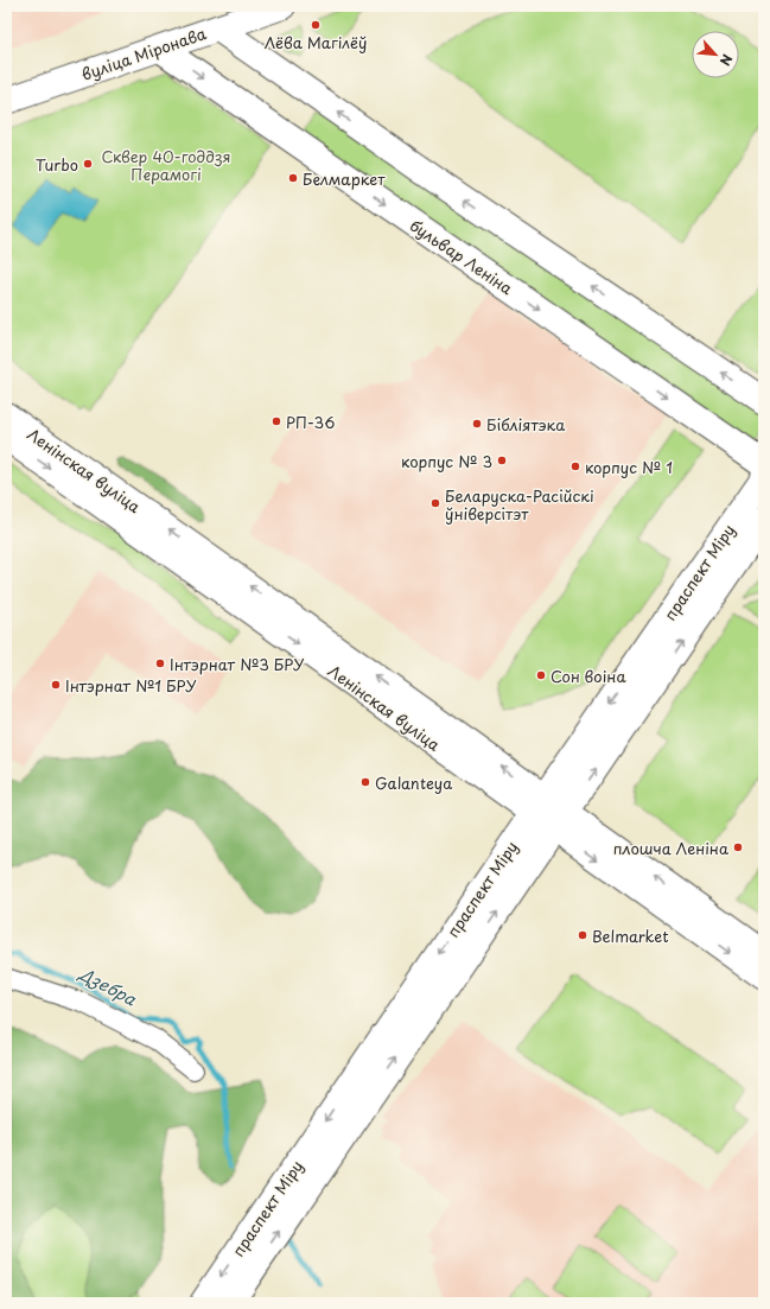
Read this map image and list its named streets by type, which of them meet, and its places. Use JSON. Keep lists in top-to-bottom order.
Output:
{
  "streets": {
    "main road": [
      "вуліца Міронава",
      "бульвар Леніна",
      "Ленінская вуліца",
      "праспект Міру"
    ]
  },
  "crossings": [
    ["вуліца Міронава", "бульвар Леніна"],
    ["Ленінская вуліца", "праспект Міру"]
  ],
  "water": ["Дзебра"],
  "parks": ["Сквер 40-годдзя Перамогі"],
  "places": [
    "Лёва Магілёў",
    "Turbo",
    "Белмаркет",
    "РП-36",
    "Бібліятэка",
    "корпус № 3",
    "корпус № 1",
    "Беларуска-Расійскі ўніверсітэт",
    "Інтэрнат №3 БРУ",
    "Сон воіна",
    "Інтэрнат №1 БРУ",
    "Galanteya",
    "плошча Леніна",
    "Belmarket"
  ],
  "north": "bottom right"
}
